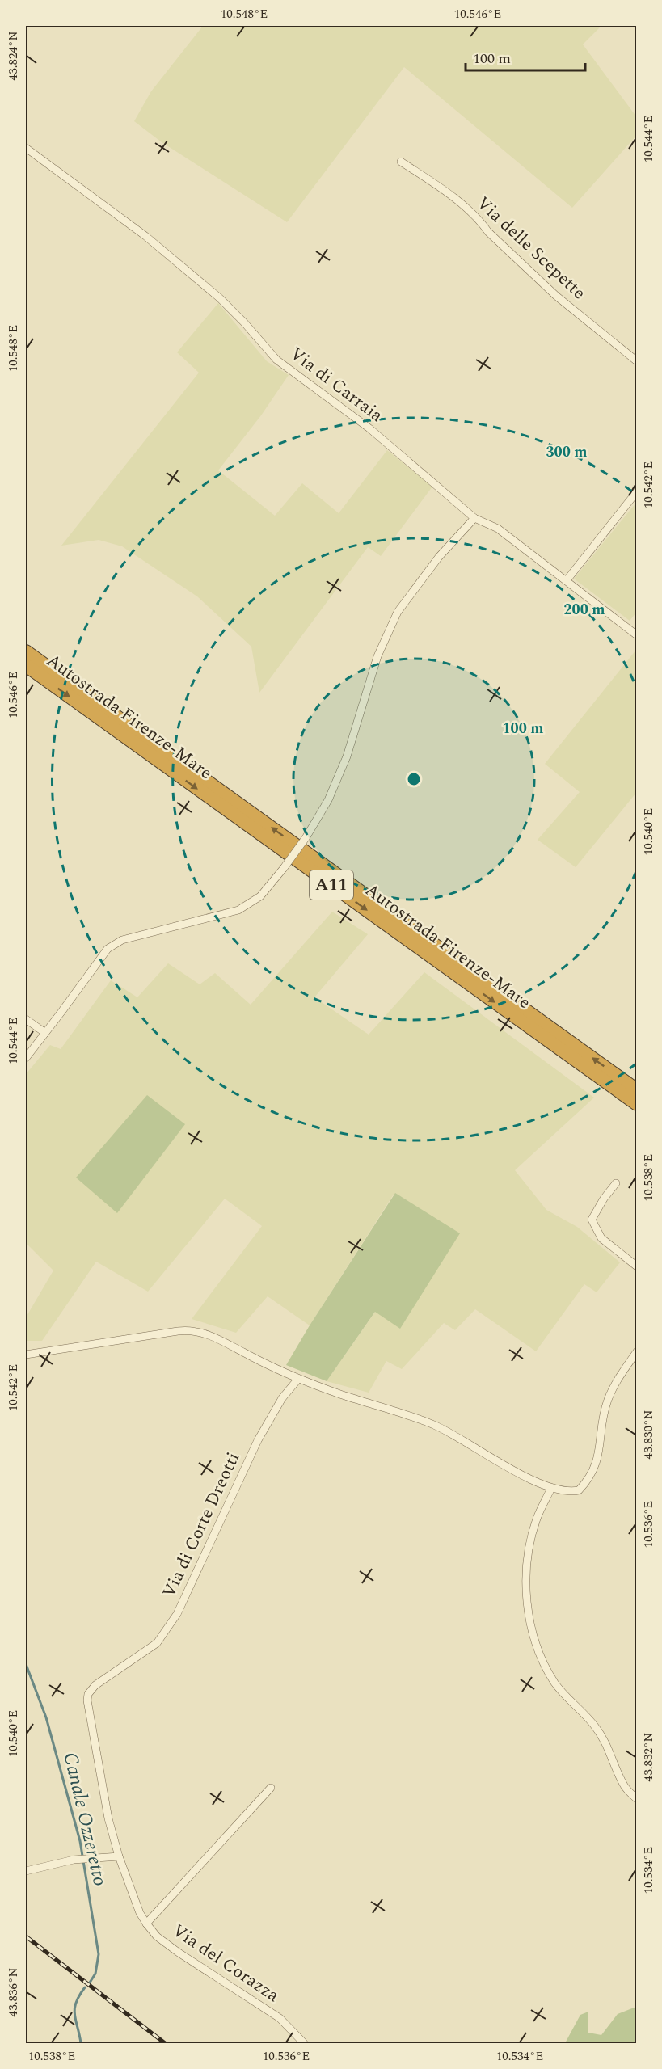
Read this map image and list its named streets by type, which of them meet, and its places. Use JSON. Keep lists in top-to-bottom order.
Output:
{
  "streets": {
    "highway": ["Autostrada Firenze-Mare", "A11"],
    "street": [
      "Via delle Scepette",
      "Via di Carraia",
      "Via di Corte Dreotti",
      "Via del Corazza"
    ]
  },
  "crossings": [
    ["Via di Corte Dreotti", "Via del Corazza"]
  ],
  "water": ["Canale Ozzeretto"],
  "scale_bar": "100 m",
  "coordinates": [
    "10.548°E",
    "10.546°E",
    "43.824°N",
    "10.544°E",
    "10.542°E",
    "10.540°E",
    "10.538°E",
    "43.830°N",
    "10.536°E",
    "43.832°N",
    "10.534°E",
    "43.836°N"
  ],
  "rings": ["300 m", "200 m", "100 m"]
}
